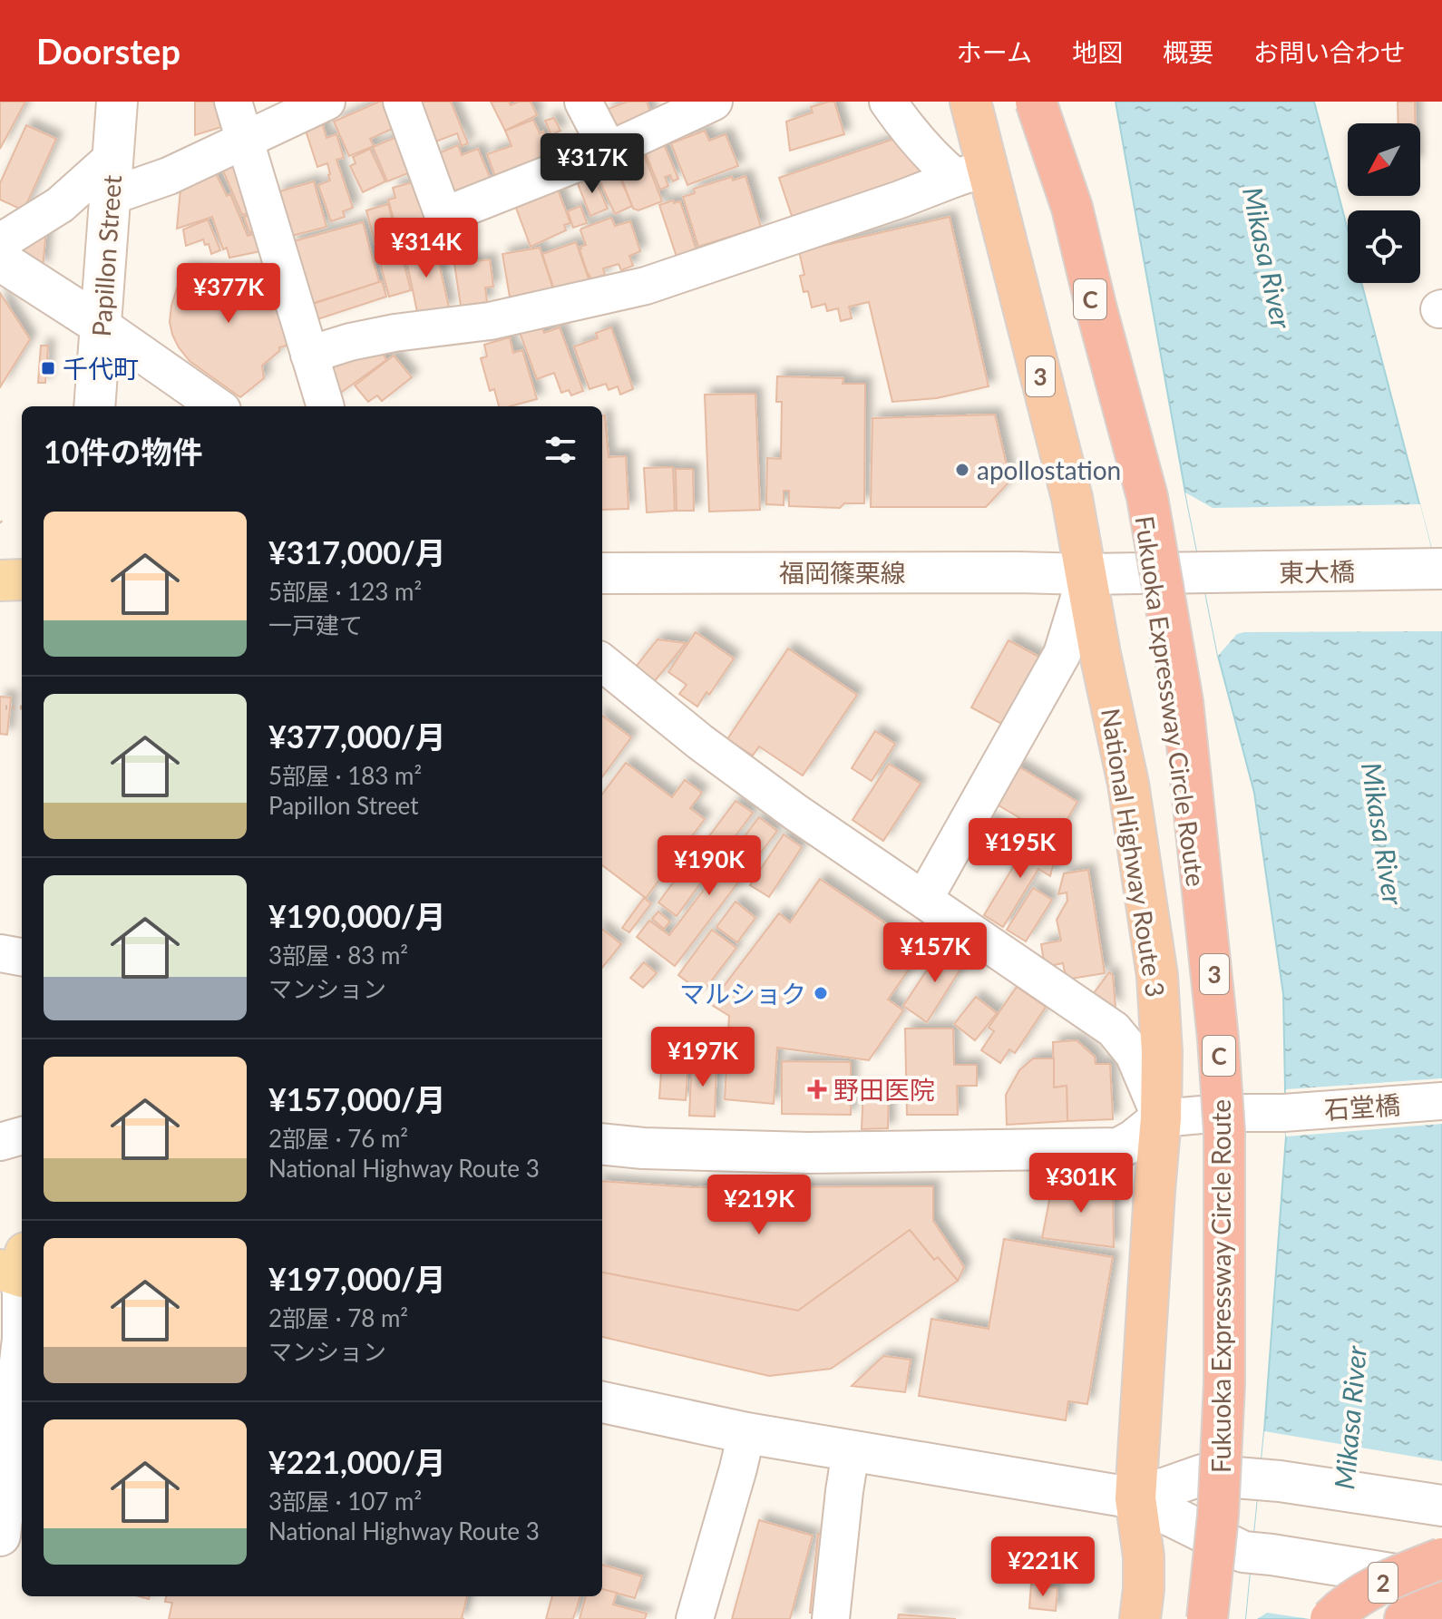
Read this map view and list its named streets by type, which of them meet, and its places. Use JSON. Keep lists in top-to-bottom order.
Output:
{
  "streets": {
    "highway": [
      "C",
      "3",
      "Fukuoka Expressway Circle Route",
      "National Highway Route 3",
      "2"
    ],
    "street": [
      "Papillon Street",
      "東大橋",
      "福岡篠栗線",
      "石堂橋"
    ]
  },
  "crossings": [
    ["3", "東大橋"],
    ["3", "福岡篠栗線"],
    ["3", "Fukuoka Expressway Circle Route"],
    ["3", "石堂橋"],
    ["東大橋", "福岡篠栗線"],
    ["福岡篠栗線", "National Highway Route 3"],
    ["National Highway Route 3", "石堂橋"]
  ],
  "water": ["Mikasa River"],
  "places": {
    "transit": ["千代町"],
    "other": ["apollostation", "マルショク"],
    "health": ["野田医院"]
  },
  "north": "bottom left",
  "page": {
    "header": "Doorstep",
    "nav": [
      "ホーム",
      "地図",
      "概要",
      "お問い合わせ"
    ],
    "price": [
      "¥317K",
      "¥314K",
      "¥377K",
      "¥195K",
      "¥190K",
      "¥157K",
      "¥197K",
      "¥301K",
      "¥219K",
      "¥221K"
    ],
    "heading": "10件の物件",
    "list": [
      {
        "name": "¥317,000/月",
        "note": "5部屋 · 123 m² · 一戸建て"
      },
      {
        "name": "¥377,000/月",
        "note": "5部屋 · 183 m² · Papillon Street"
      },
      {
        "name": "¥190,000/月",
        "note": "3部屋 · 83 m² · マンション"
      },
      {
        "name": "¥157,000/月",
        "note": "2部屋 · 76 m² · National Highway Route 3"
      },
      {
        "name": "¥197,000/月",
        "note": "2部屋 · 78 m² · マンション"
      },
      {
        "name": "¥221,000/月",
        "note": "3部屋 · 107 m² · National Highway Route 3"
      }
    ]
  }
}
